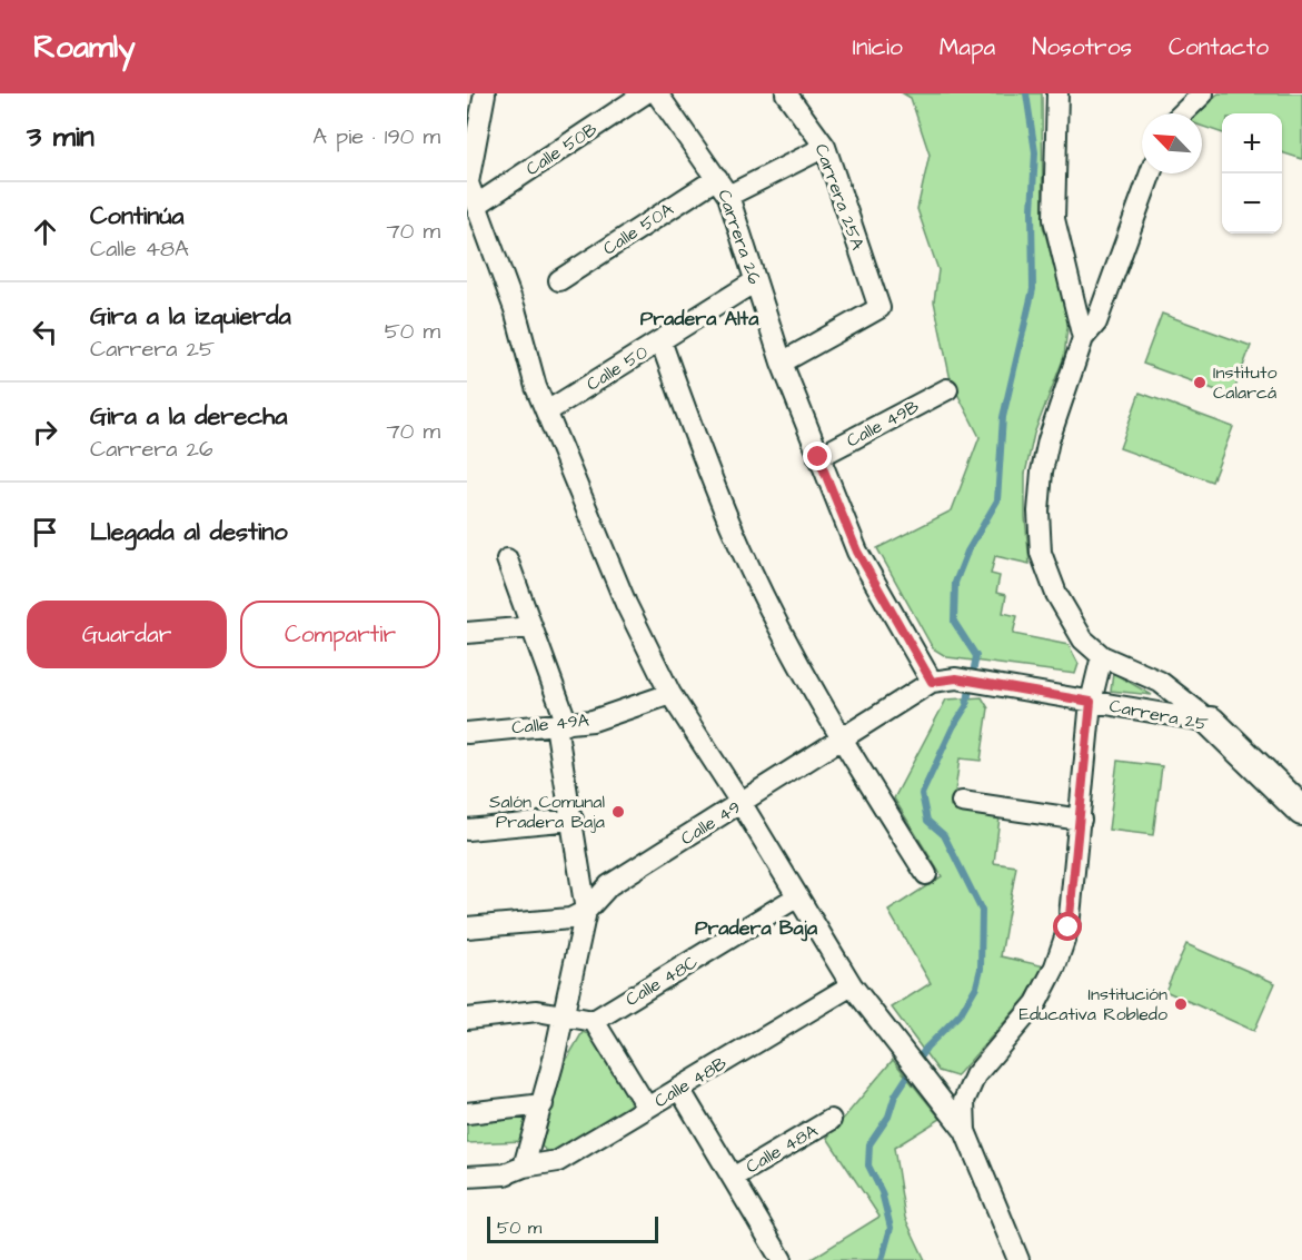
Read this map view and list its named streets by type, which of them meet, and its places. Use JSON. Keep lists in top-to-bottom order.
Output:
{
  "streets": {
    "street": [
      "Calle 50B",
      "Carrera 25A",
      "Calle 50A",
      "Carrera 26",
      "Calle 50",
      "Calle 49B",
      "Carrera 25",
      "Calle 49A",
      "Calle 49",
      "Calle 48C",
      "Calle 48B",
      "Calle 48A"
    ]
  },
  "crossings": [
    ["Carrera 25A", "Carrera 26"],
    ["Calle 50A", "Carrera 26"],
    ["Carrera 26", "Calle 50"],
    ["Carrera 26", "Calle 49B"],
    ["Carrera 26", "Carrera 25"],
    ["Carrera 26", "Calle 49"],
    ["Carrera 25", "Calle 49"]
  ],
  "districts": ["Pradera Alta", "Pradera Baja"],
  "places": ["Instituto Calarcá", "Salón Comunal Pradera Baja", "Institución Educativa Robledo"],
  "scale_bar": "50 m",
  "north": "top left",
  "page": {
    "header": "Roamly",
    "nav": [
      "Inicio",
      "Mapa",
      "Nosotros",
      "Contacto"
    ],
    "heading": ["3 min", "A pie · 190 m"],
    "map_buttons": ["+", "−"],
    "list": [
      ["Continúa", "Calle 48A", "70 m"],
      ["Gira a la izquierda", "Carrera 25", "50 m"],
      ["Gira a la derecha", "Carrera 26", "70 m"],
      "Llegada al destino"
    ],
    "buttons": ["Guardar", "Compartir"],
    "scale": "50 m"
  }
}
